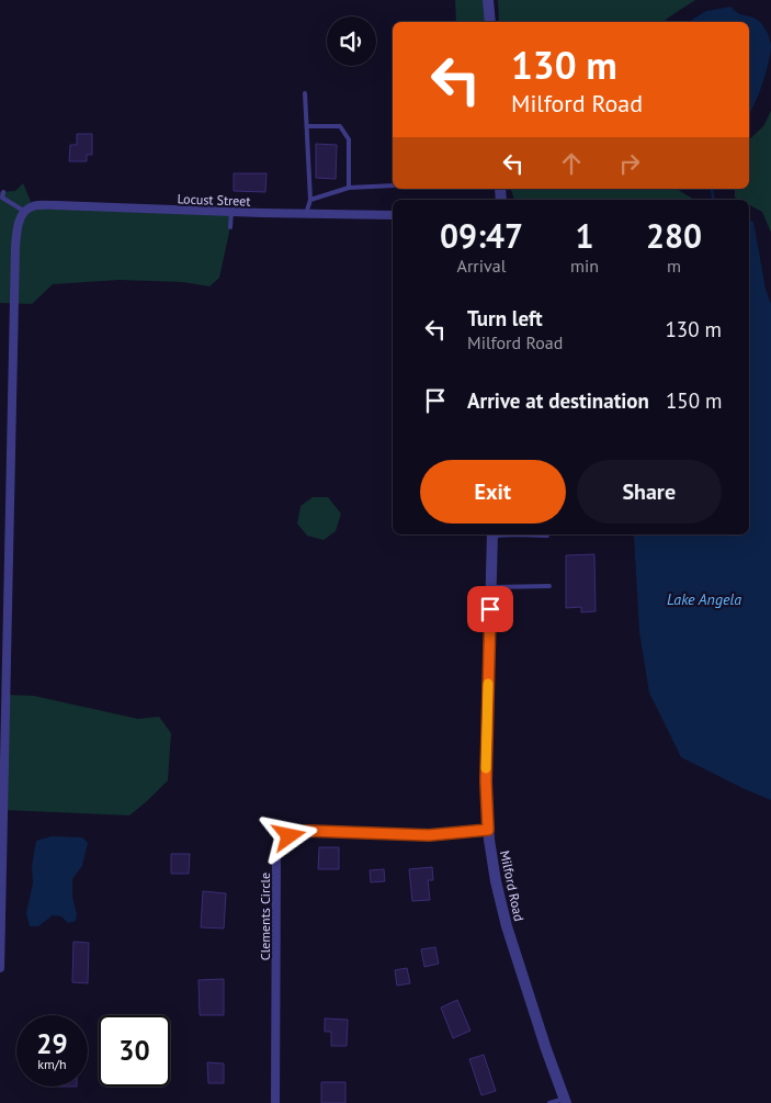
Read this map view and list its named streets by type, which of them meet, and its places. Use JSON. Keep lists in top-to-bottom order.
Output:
{
  "streets": {
    "street": ["Locust Street", "Milford Road", "Clements Circle"]
  },
  "crossings": [
    ["Milford Road", "Clements Circle"]
  ],
  "water": ["Lake Angela"],
  "page": {
    "turn": ["130 m", "Milford Road"],
    "eta": [
      "09:47",
      "Arrival",
      "1",
      "min",
      "280",
      "m"
    ],
    "list": [
      {
        "name": "Turn left",
        "note": "Milford Road",
        "value": "130 m"
      },
      {
        "name": "Arrive at destination",
        "value": "150 m"
      }
    ],
    "buttons": ["Exit", "Share"],
    "speed": "29 km/h",
    "limit": "30"
  }
}
